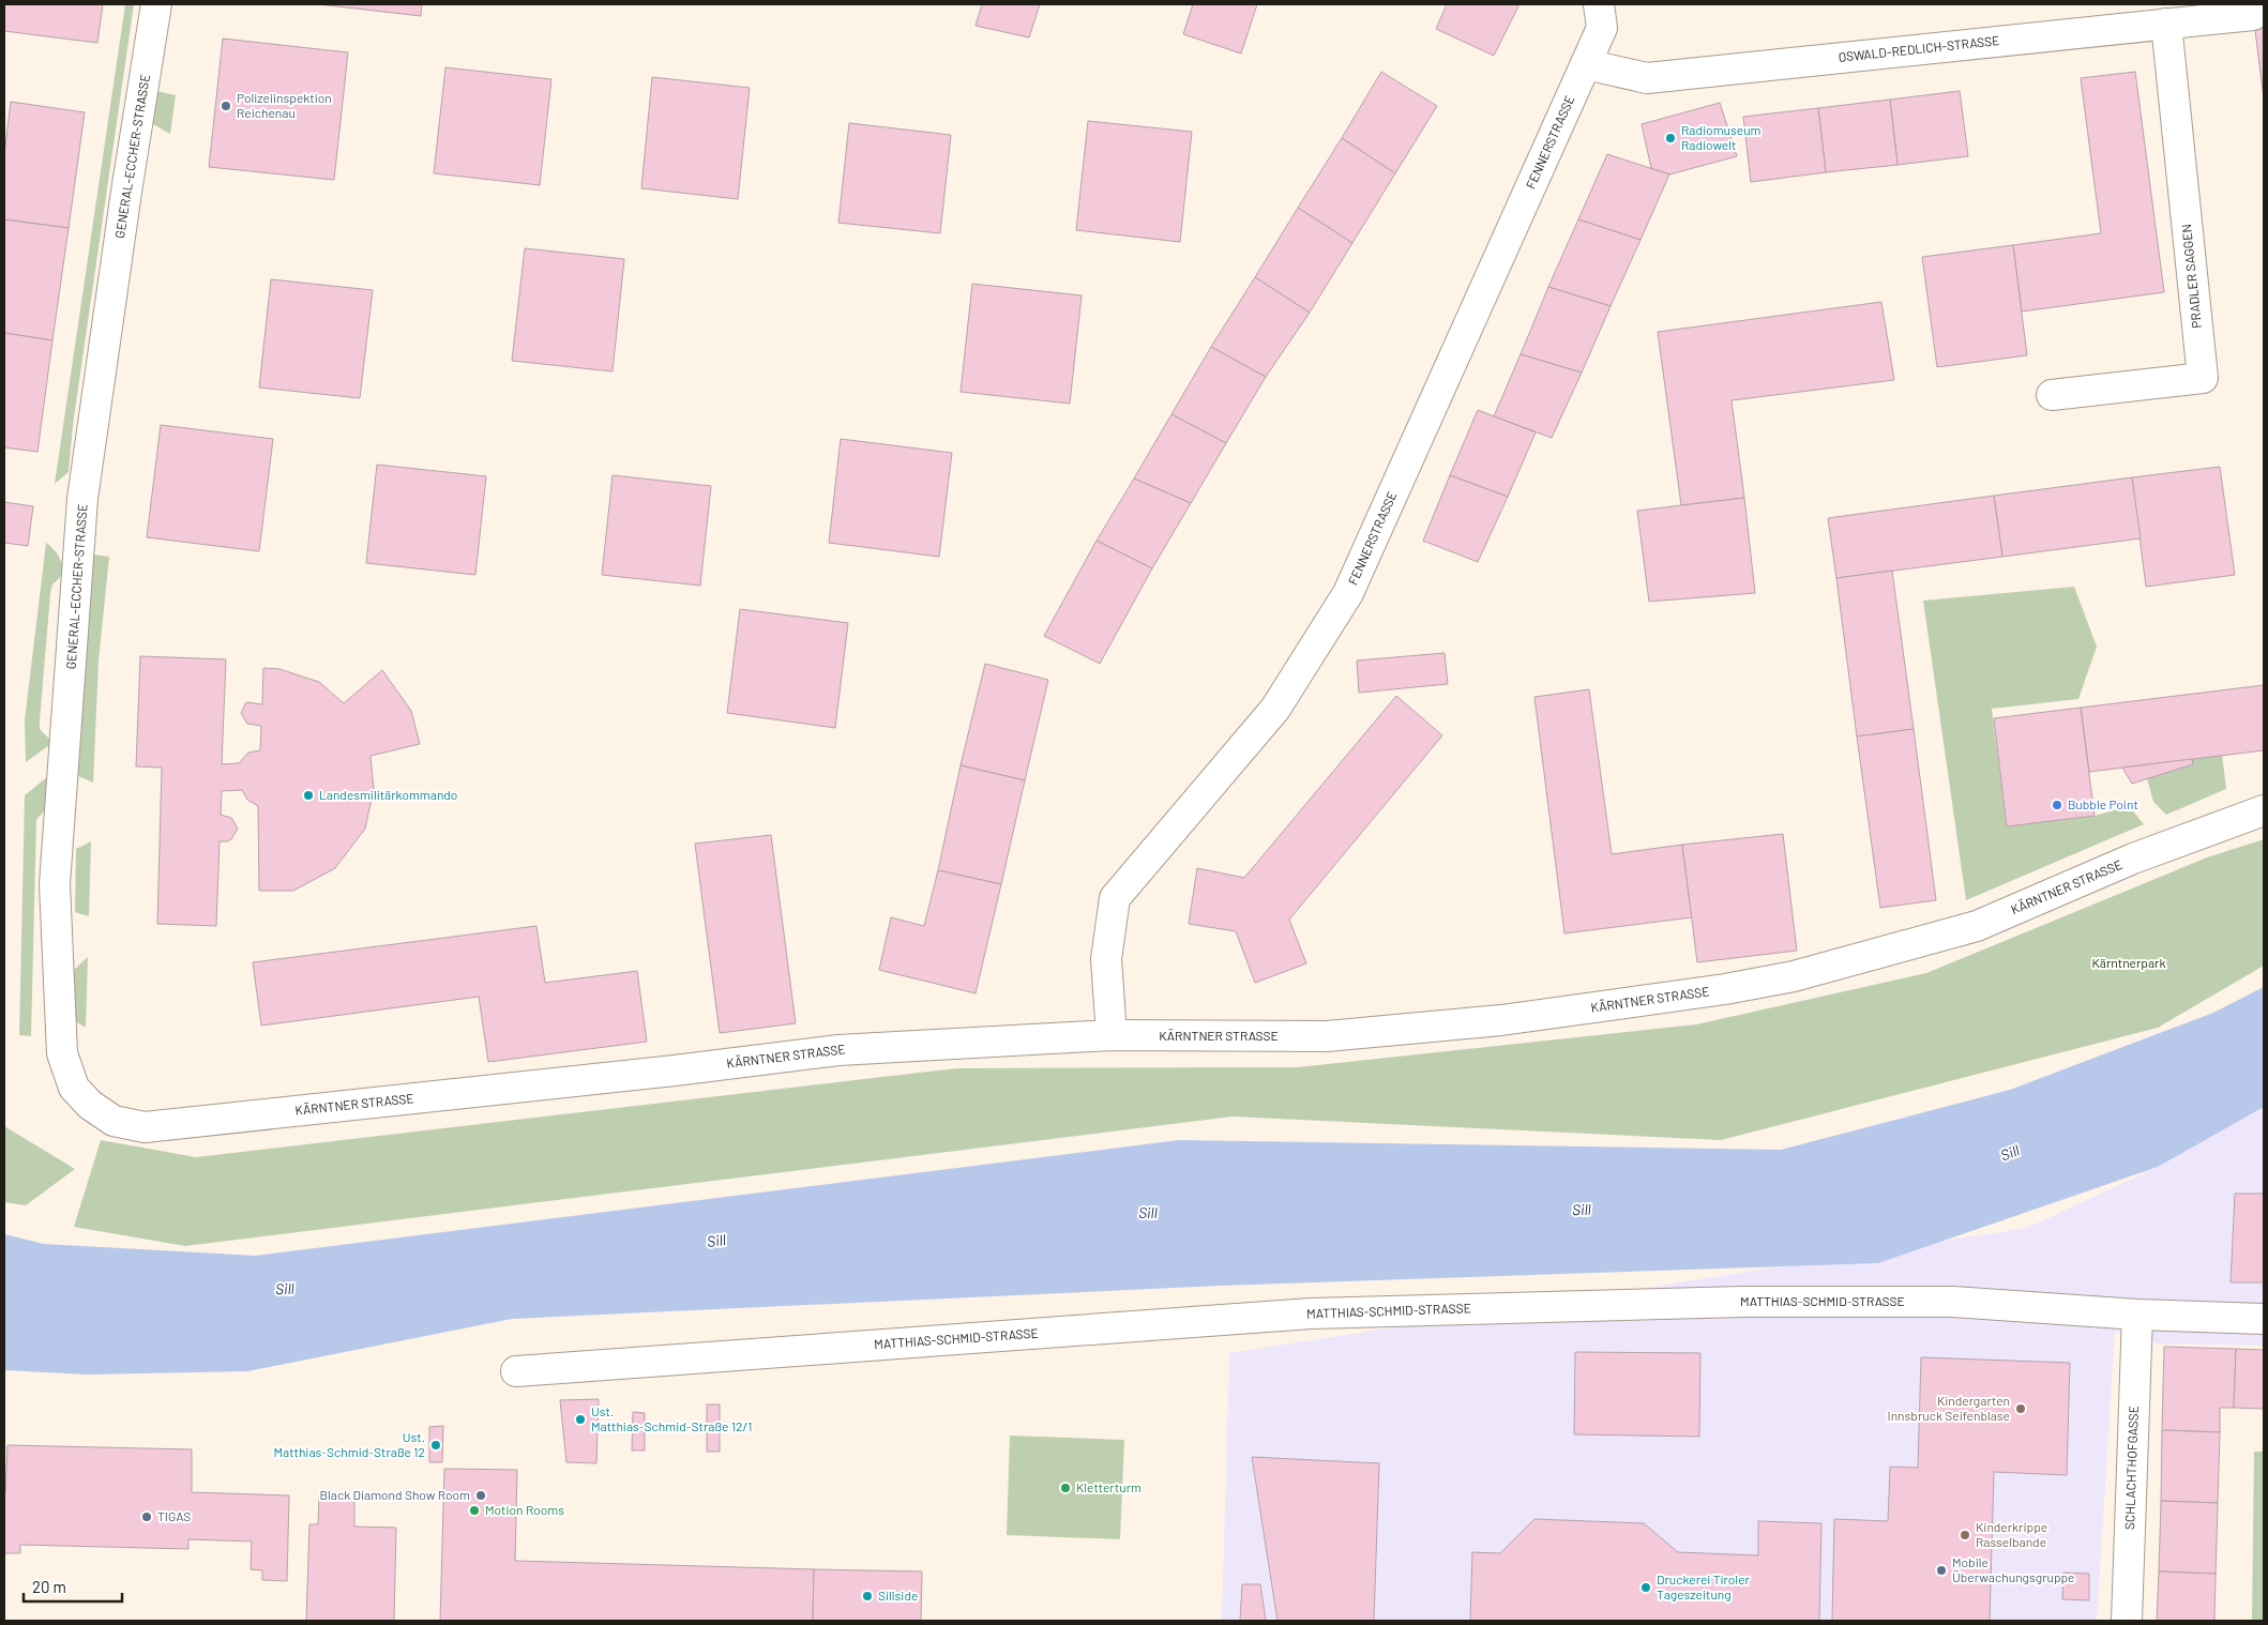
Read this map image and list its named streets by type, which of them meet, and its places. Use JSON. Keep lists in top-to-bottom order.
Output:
{
  "streets": {
    "street": [
      "OSWALD-REDLICH-STRASSE",
      "FENNERSTRASSE",
      "GENERAL-ECCHER-STRASSE",
      "PRADLER SAGGEN",
      "KÄRNTNER STRASSE",
      "MATTHIAS-SCHMID-STRASSE",
      "SCHLACHTHOFGASSE"
    ]
  },
  "crossings": [
    ["OSWALD-REDLICH-STRASSE", "FENNERSTRASSE"],
    ["OSWALD-REDLICH-STRASSE", "PRADLER SAGGEN"],
    ["FENNERSTRASSE", "KÄRNTNER STRASSE"],
    ["GENERAL-ECCHER-STRASSE", "KÄRNTNER STRASSE"],
    ["MATTHIAS-SCHMID-STRASSE", "SCHLACHTHOFGASSE"]
  ],
  "water": ["Sill"],
  "parks": ["Kärntnerpark"],
  "places": [
    "Polizeiinspektion Reichenau",
    "Radiomuseum Radiowelt",
    "Landesmilitärkommando",
    "Bubble Point",
    "Kindergarten Innsbruck Seifenblase",
    "Ust. Matthias-Schmid-Straße 12/1",
    "Ust. Matthias-Schmid-Straße 12",
    "Kletterturm",
    "Black Diamond Show Room",
    "Motion Rooms",
    "TIGAS",
    "Kinderkrippe Rasselbande",
    "Mobile Überwachungsgruppe",
    "Druckerei Tiroler Tageszeitung",
    "Sillside"
  ],
  "scale_bar": "20 m"
}
